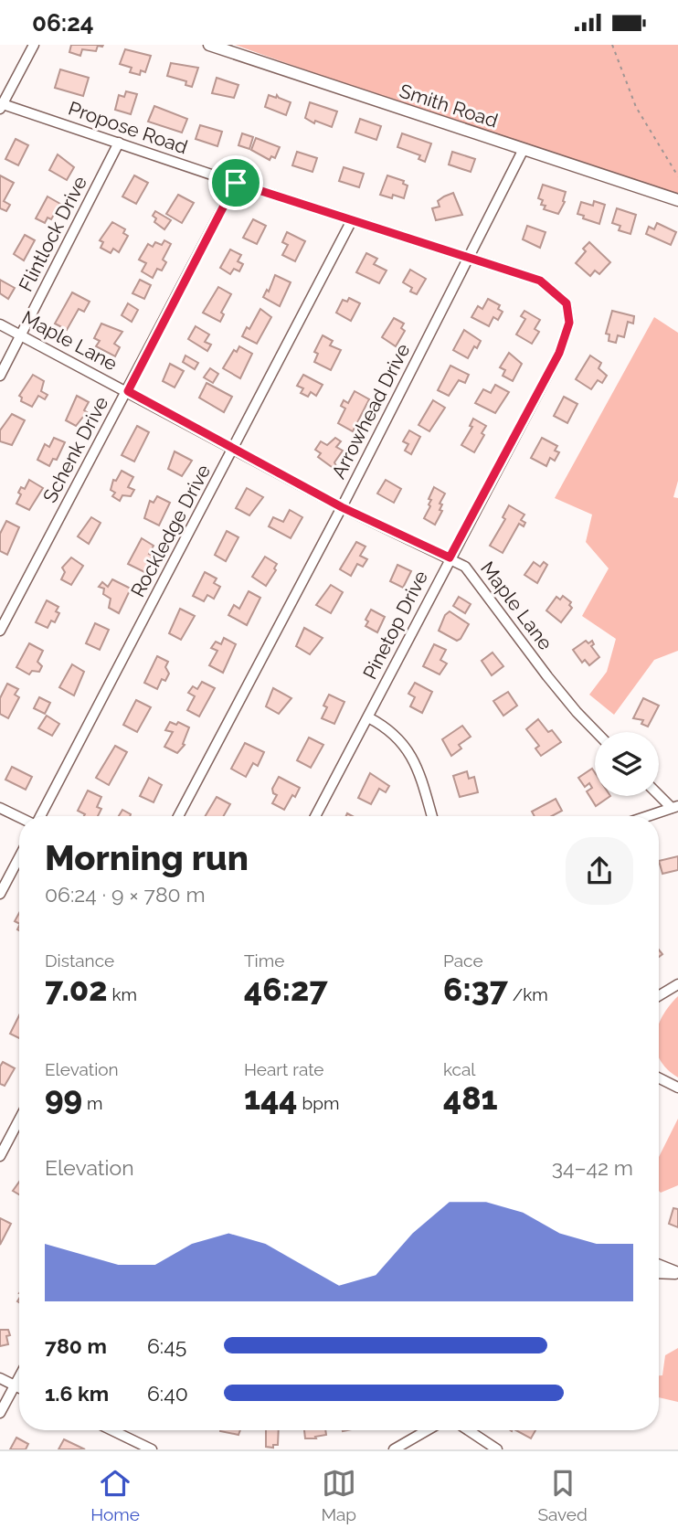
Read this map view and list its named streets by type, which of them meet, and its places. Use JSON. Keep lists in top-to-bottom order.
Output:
{
  "streets": {
    "street": [
      "Smith Road",
      "Propose Road",
      "Flintlock Drive",
      "Maple Lane",
      "Arrowhead Drive",
      "Schenk Drive",
      "Rockledge Drive",
      "Pinetop Drive"
    ]
  },
  "crossings": [
    ["Smith Road", "Arrowhead Drive"],
    ["Propose Road", "Flintlock Drive"],
    ["Propose Road", "Arrowhead Drive"],
    ["Propose Road", "Schenk Drive"],
    ["Propose Road", "Rockledge Drive"],
    ["Propose Road", "Pinetop Drive"],
    ["Flintlock Drive", "Maple Lane"],
    ["Maple Lane", "Arrowhead Drive"],
    ["Maple Lane", "Schenk Drive"],
    ["Maple Lane", "Rockledge Drive"],
    ["Maple Lane", "Pinetop Drive"]
  ],
  "page": {
    "status": "06:24",
    "heading": ["Morning run", "06:24 · 9 × 780 m"],
    "stats": [
      ["Distance", "7.02 km"],
      ["Time", "46:27"],
      ["Pace", "6:37 /km"],
      ["Elevation", "99 m"],
      ["Heart rate", "144 bpm"],
      ["kcal", "481"]
    ],
    "chart": ["Elevation", "34–42 m"],
    "list": [
      {
        "name": "780 m",
        "note": "6:45"
      },
      {
        "name": "1.6 km",
        "note": "6:40"
      }
    ],
    "tabs": ["Home", "Map", "Saved"]
  }
}
